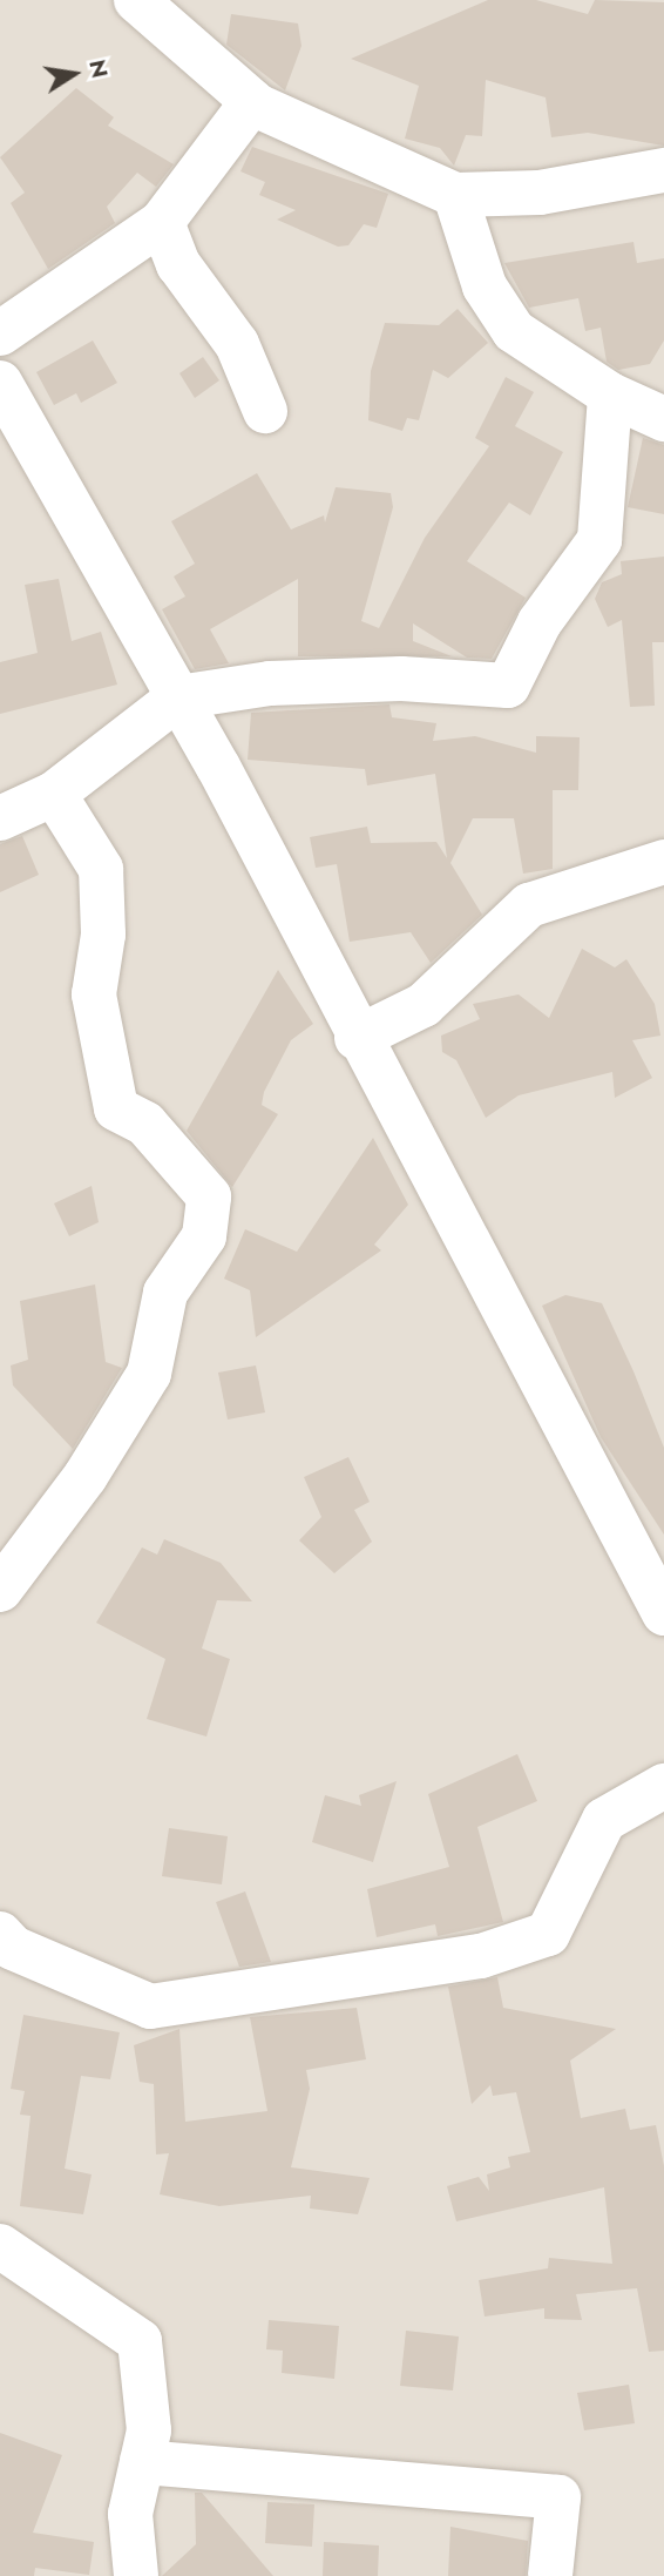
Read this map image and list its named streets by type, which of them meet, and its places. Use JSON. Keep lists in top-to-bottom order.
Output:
{
  "north": "right"
}
